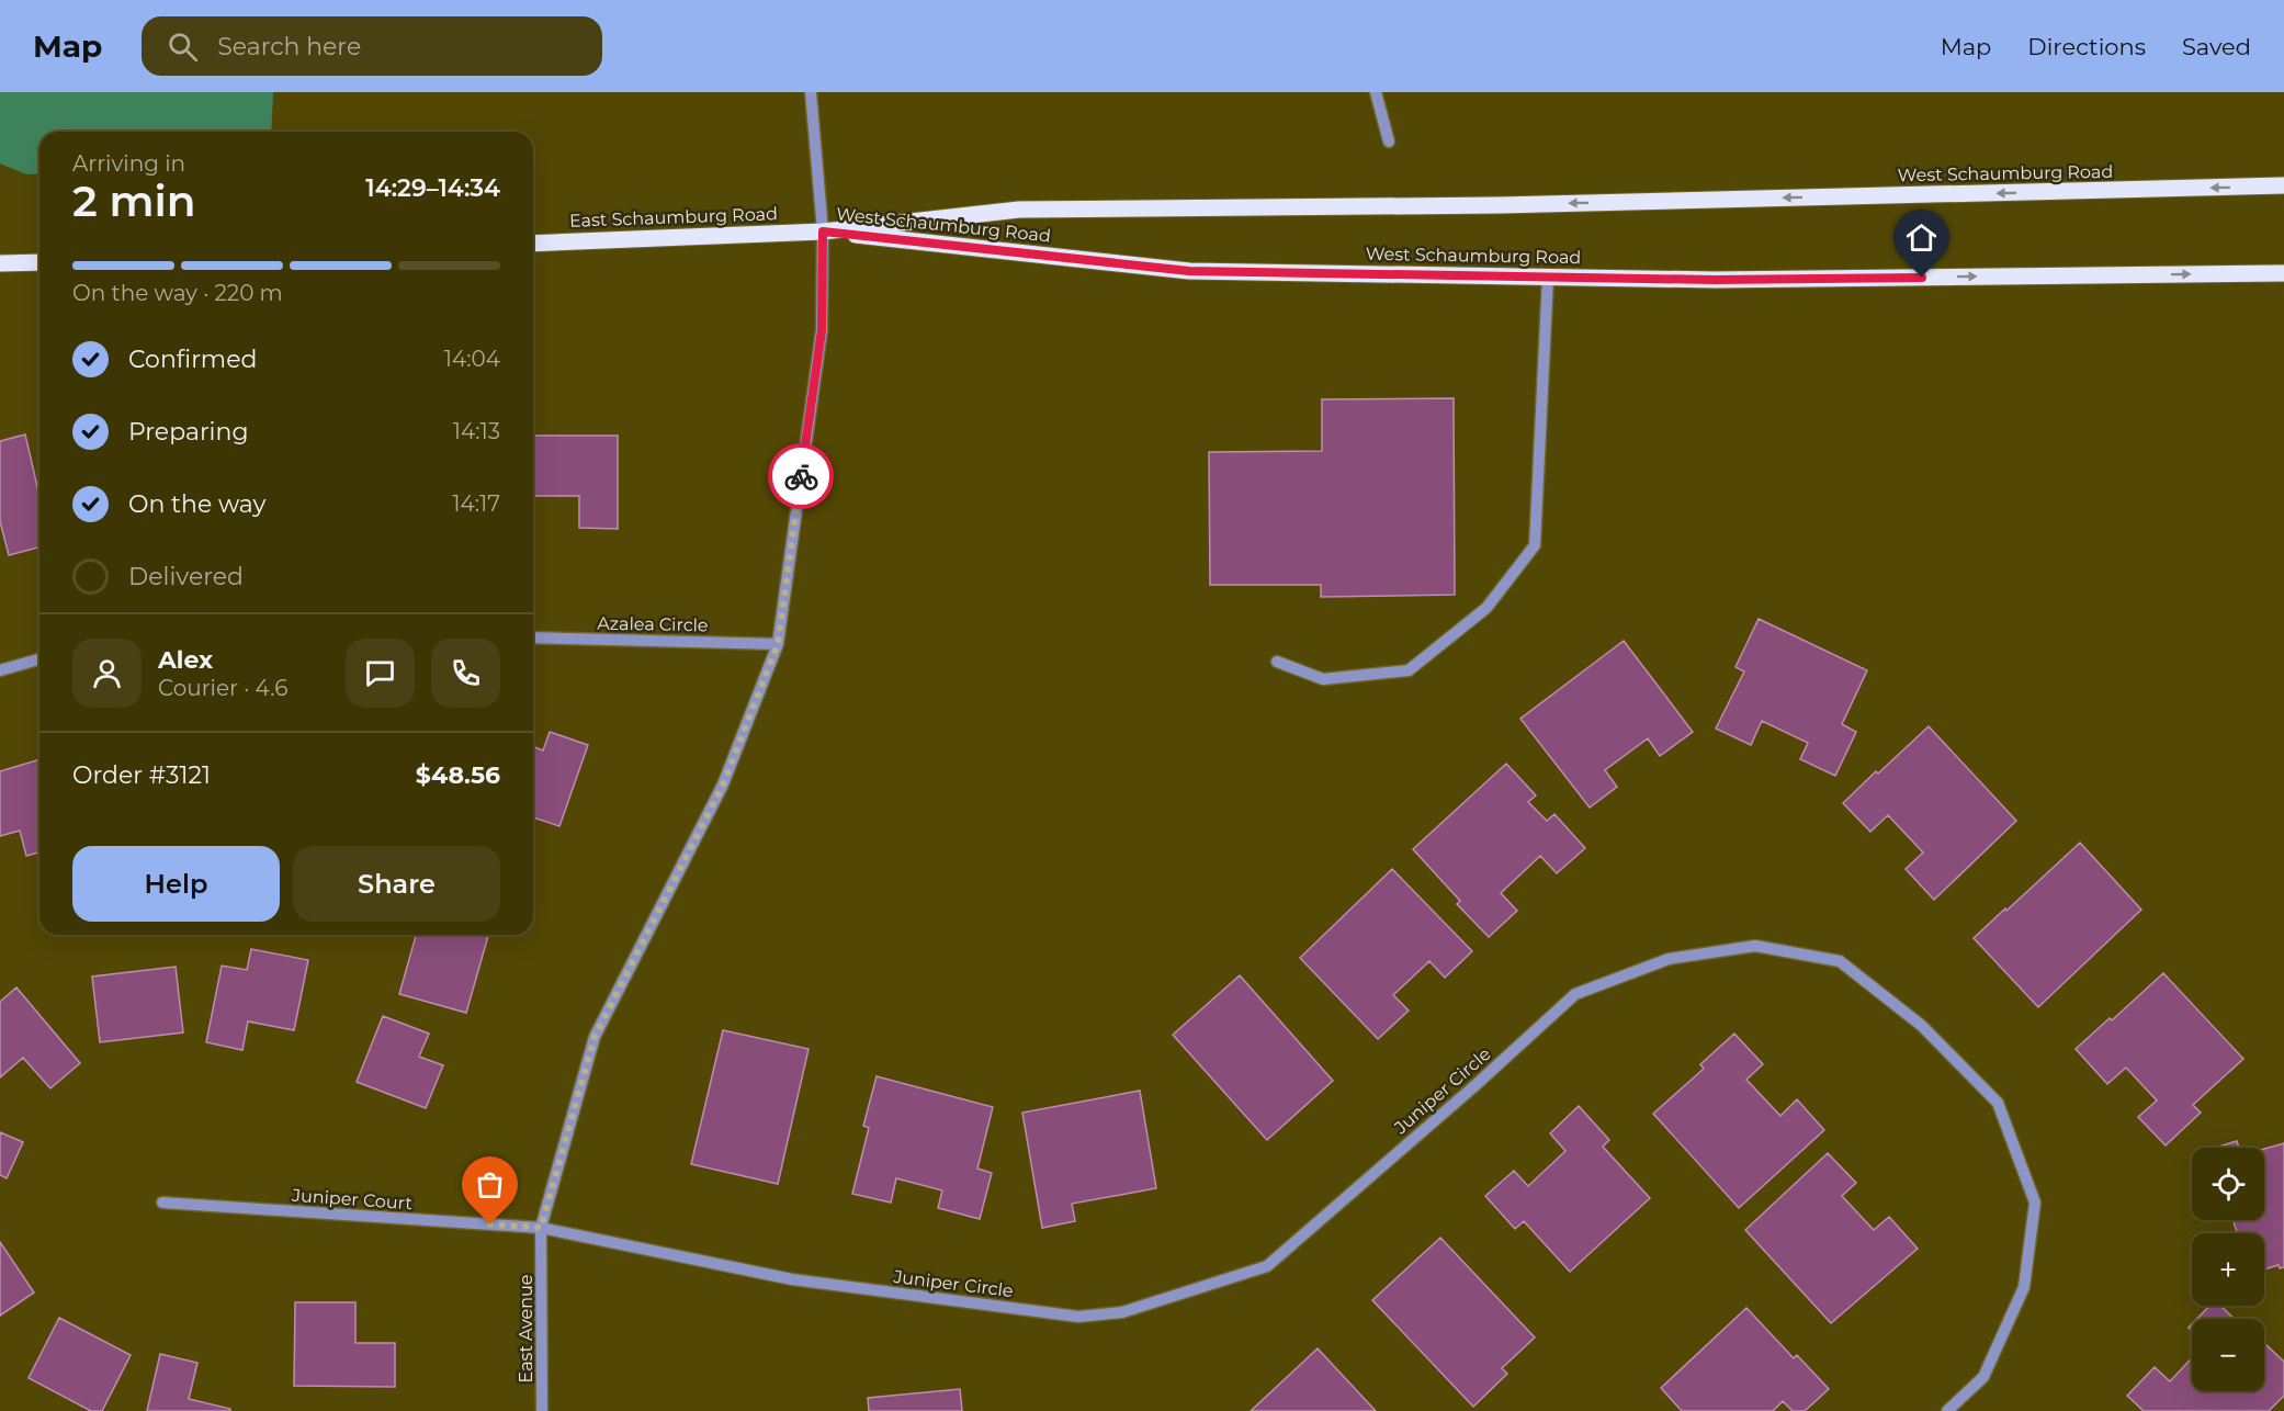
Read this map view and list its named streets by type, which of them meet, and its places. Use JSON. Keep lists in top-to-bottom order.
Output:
{
  "streets": {
    "main road": ["West Schaumburg Road", "East Schaumburg Road"],
    "street": [
      "Azalea Circle",
      "Juniper Circle",
      "Juniper Court",
      "East Avenue"
    ]
  },
  "crossings": [
    ["West Schaumburg Road", "East Schaumburg Road"],
    ["West Schaumburg Road", "East Avenue"],
    ["East Schaumburg Road", "East Avenue"],
    ["Azalea Circle", "East Avenue"],
    ["Juniper Circle", "Juniper Court"],
    ["Juniper Circle", "East Avenue"],
    ["Juniper Court", "East Avenue"]
  ],
  "page": {
    "header": "Map",
    "search": "Search here",
    "nav": ["Map", "Directions", "Saved"],
    "heading": ["2 min", "Arriving in", "14:29–14:34"],
    "panel": [
      "Alex",
      "Courier · 4.6",
      "Order #3121",
      "$48.56"
    ],
    "bar": "On the way · 220 m",
    "list": [
      ["Confirmed", "14:04"],
      ["Preparing", "14:13"],
      ["On the way", "14:17"],
      "Delivered"
    ],
    "buttons": ["Help", "Share"],
    "map_buttons": ["+", "−"]
  }
}
